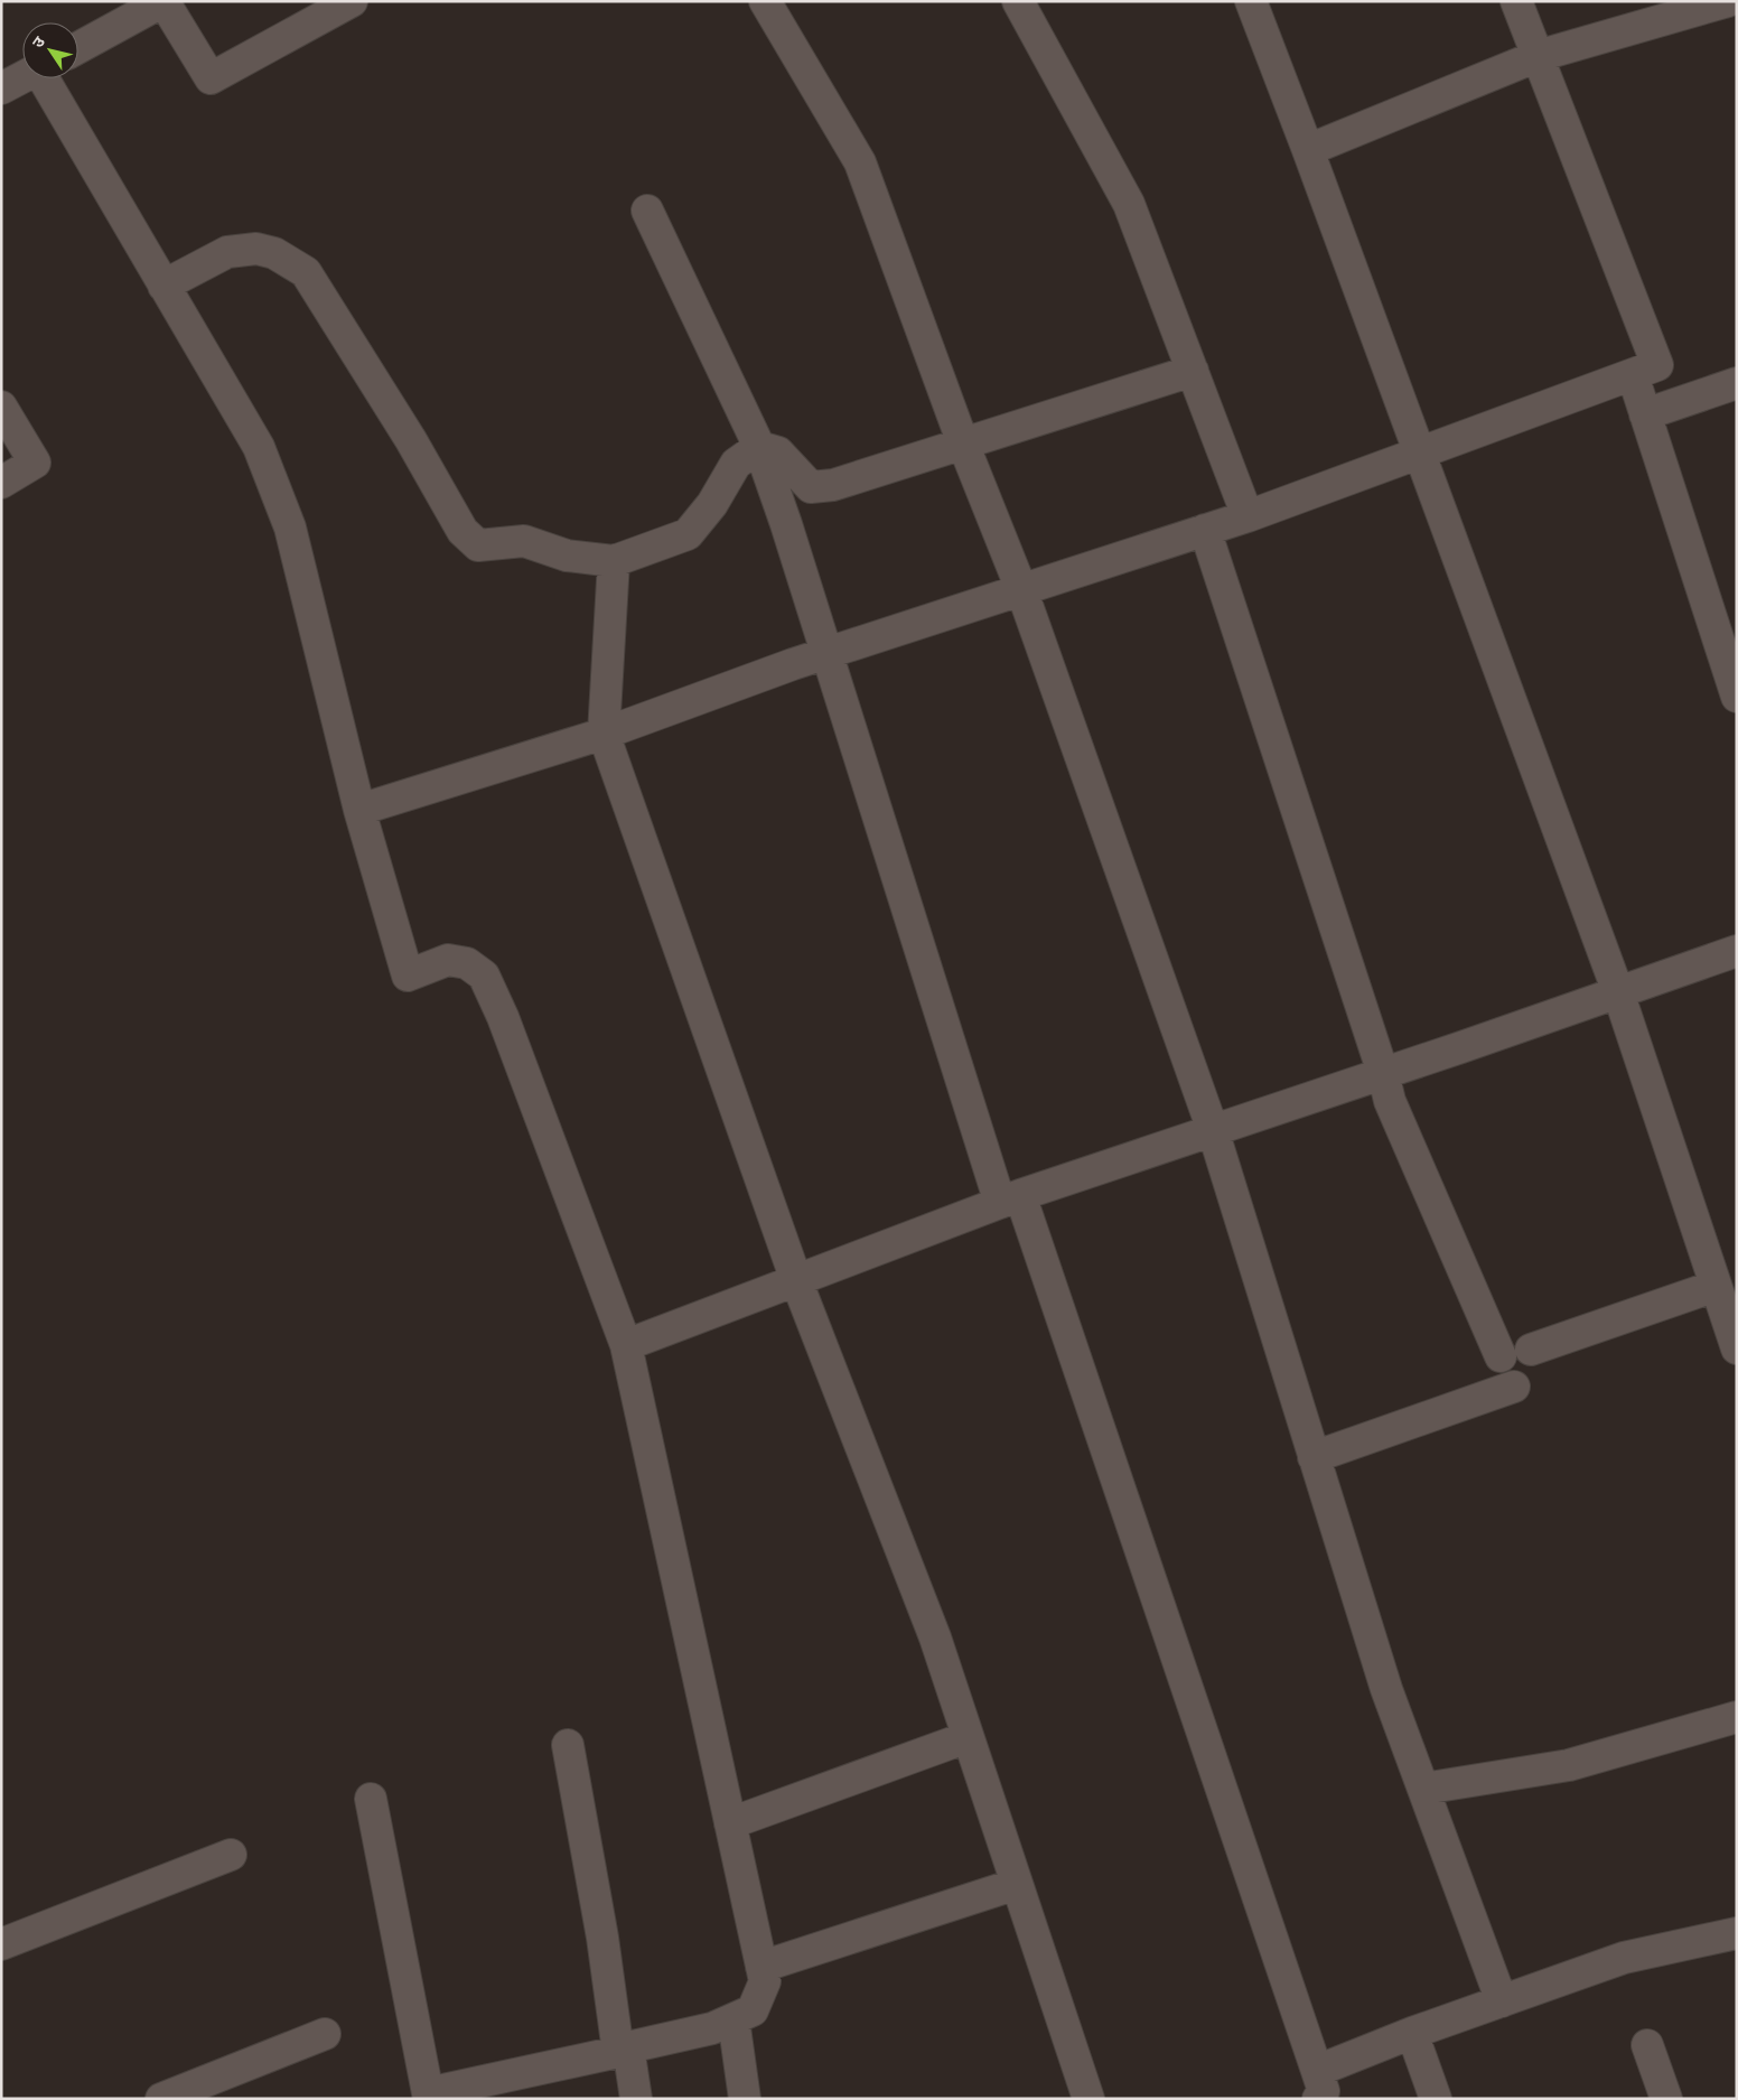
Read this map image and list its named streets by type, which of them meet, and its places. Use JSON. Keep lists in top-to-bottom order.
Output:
{
  "north": "top left"
}
